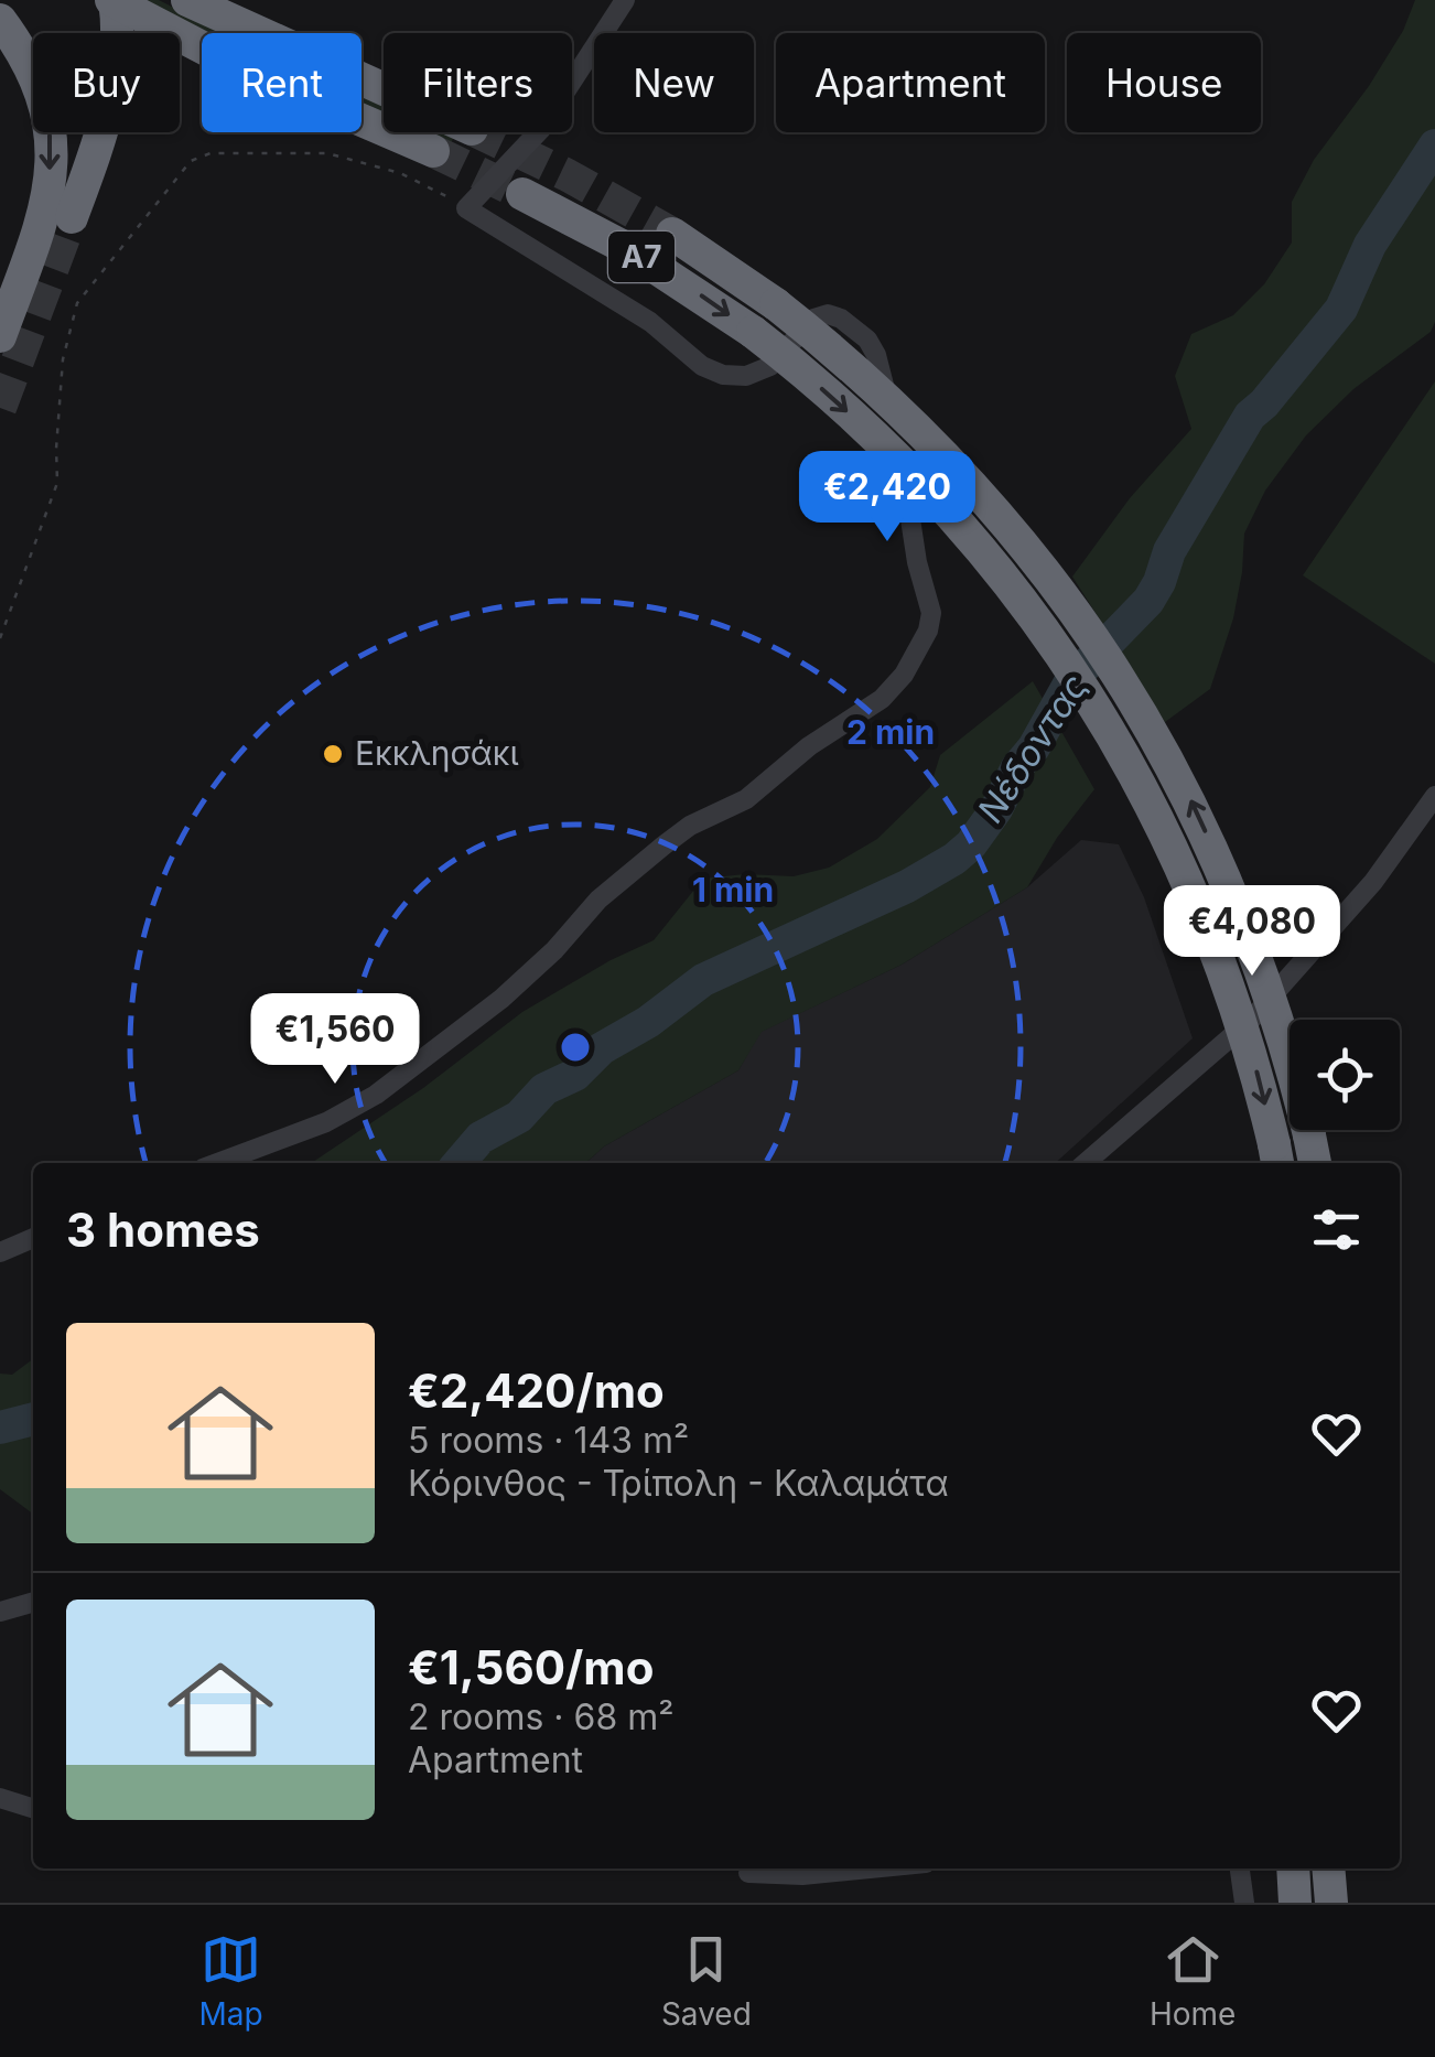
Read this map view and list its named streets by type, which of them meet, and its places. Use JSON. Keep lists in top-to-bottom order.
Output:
{
  "streets": {
    "highway": ["Α7"]
  },
  "water": ["Νέδoντας"],
  "places": ["Εκκλησάκι"],
  "page": {
    "chip": [
      "Buy",
      "Rent",
      "Filters",
      "New",
      "Apartment",
      "House"
    ],
    "price": ["€2,420", "€4,080", "€1,560"],
    "heading": "3 homes",
    "list": [
      {
        "name": "€2,420/mo",
        "note": "5 rooms · 143 m² · Κόρινθος - Τρίπολη - Καλαμάτα"
      },
      {
        "name": "€1,560/mo",
        "note": "2 rooms · 68 m² · Apartment"
      }
    ],
    "tabs": ["Map", "Saved", "Home"]
  },
  "rings": ["2 min", "1 min"]
}
